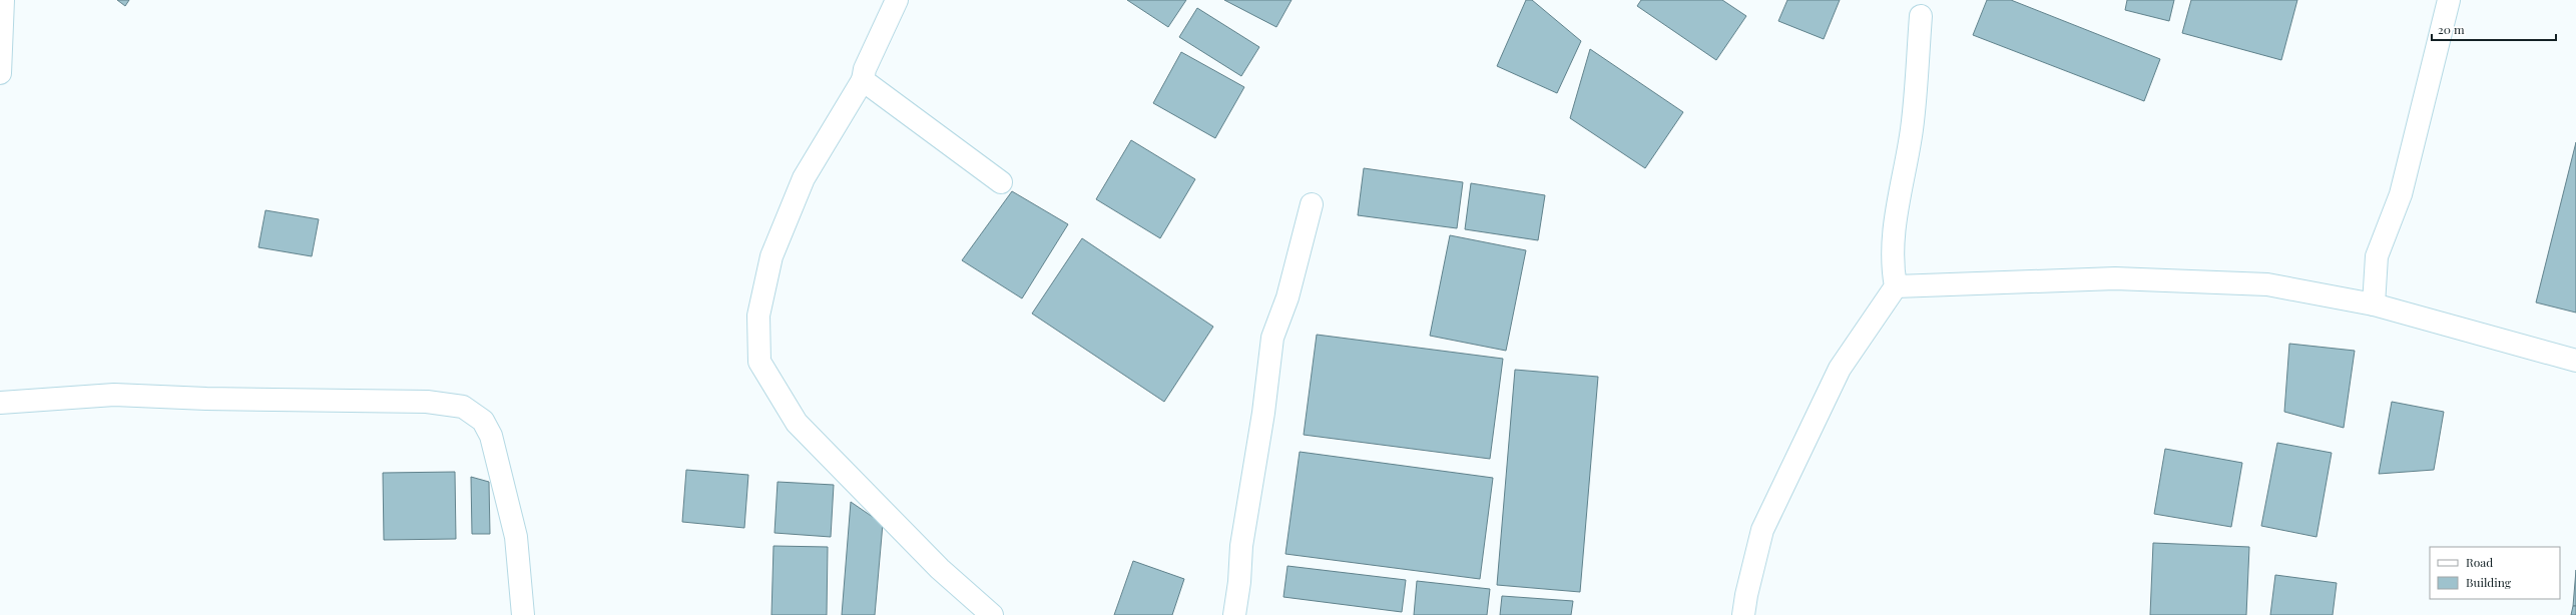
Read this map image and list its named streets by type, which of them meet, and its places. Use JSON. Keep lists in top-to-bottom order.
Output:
{
  "legend": ["Road", "Building"],
  "scale_bar": "20 m"
}
